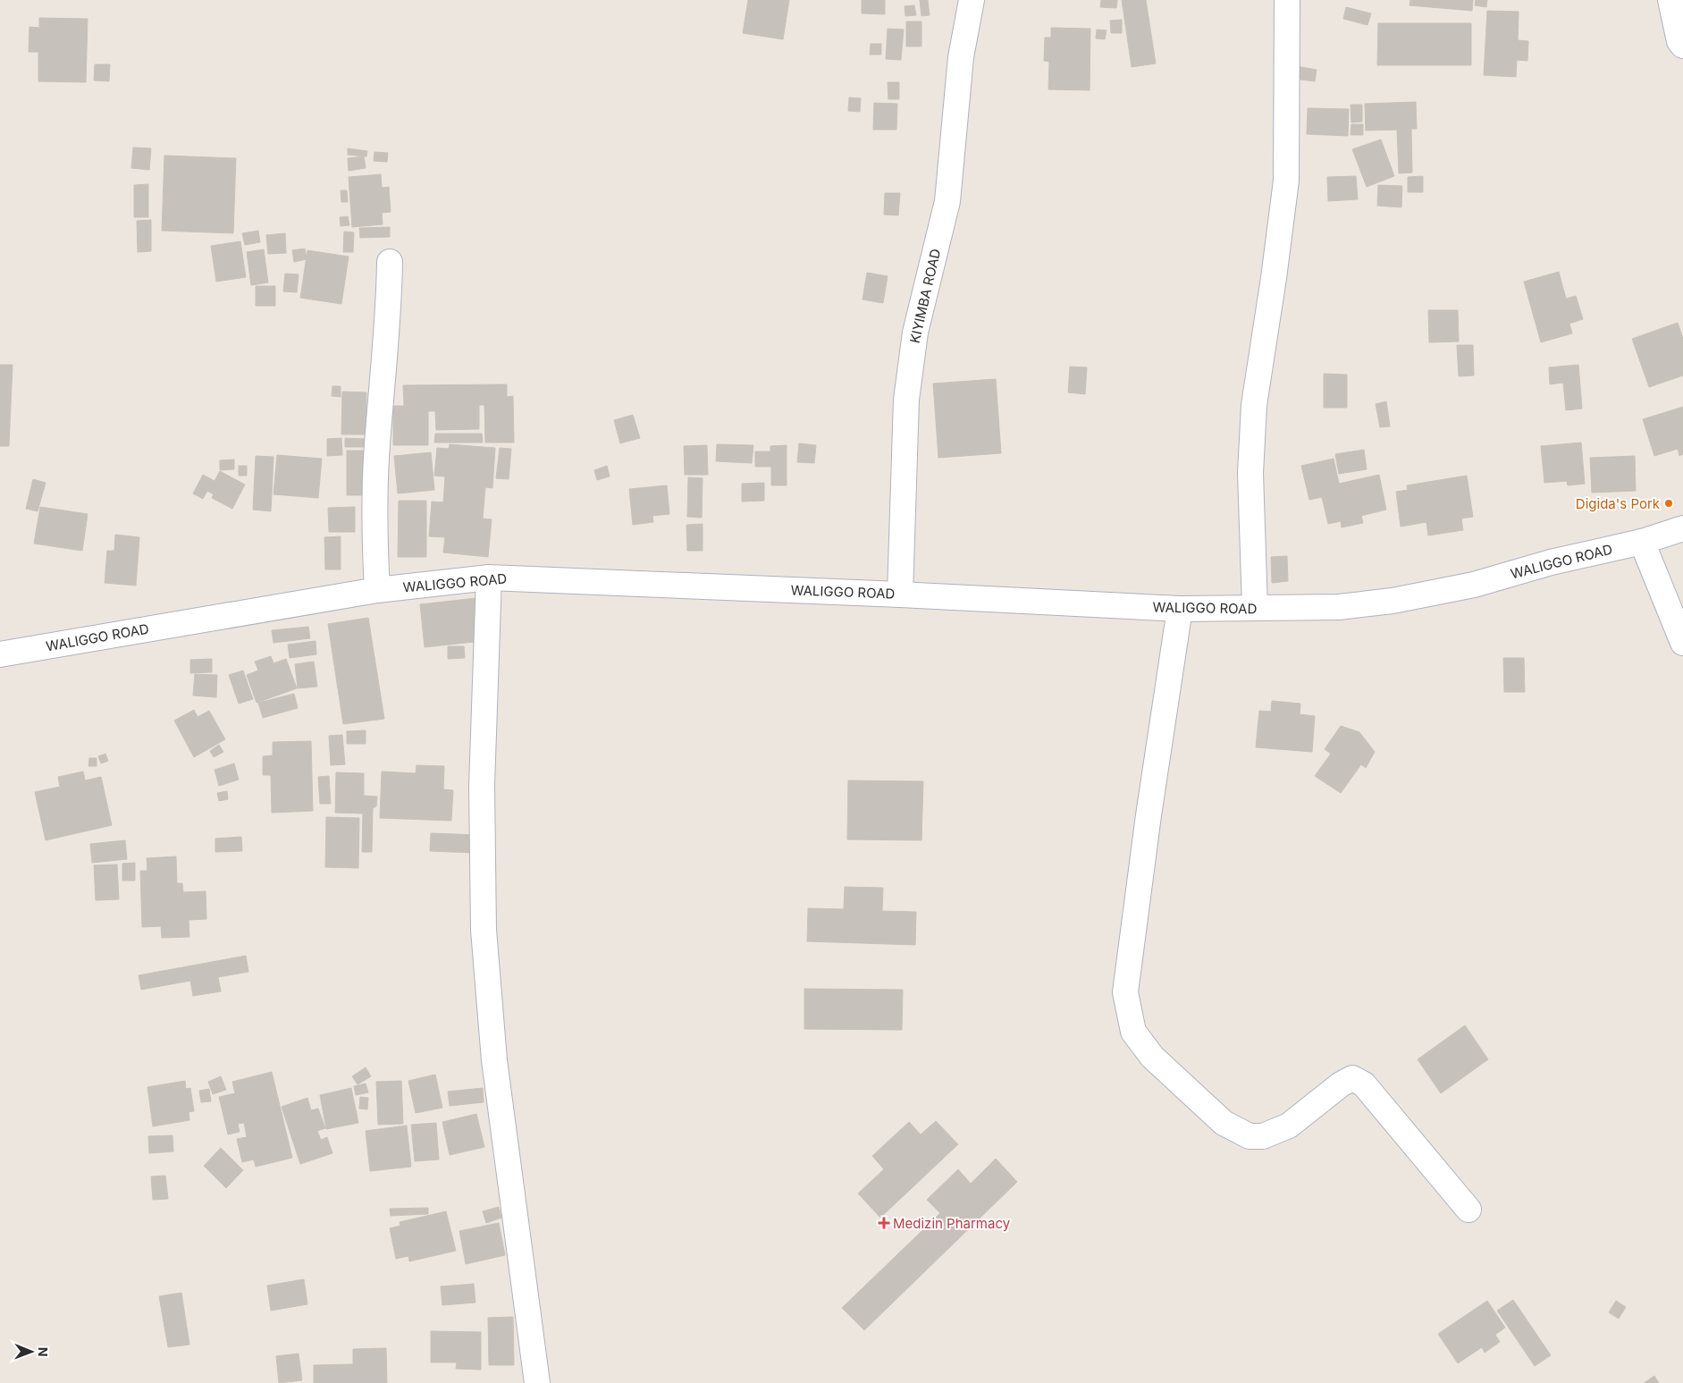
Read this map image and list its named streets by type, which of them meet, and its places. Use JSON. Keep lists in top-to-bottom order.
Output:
{
  "streets": {
    "street": ["KIYIMBA ROAD", "WALIGGO ROAD"]
  },
  "crossings": [
    ["KIYIMBA ROAD", "WALIGGO ROAD"]
  ],
  "places": {
    "other": ["Digida's Pork"],
    "health": ["Medizin Pharmacy"]
  },
  "north": "right"
}
